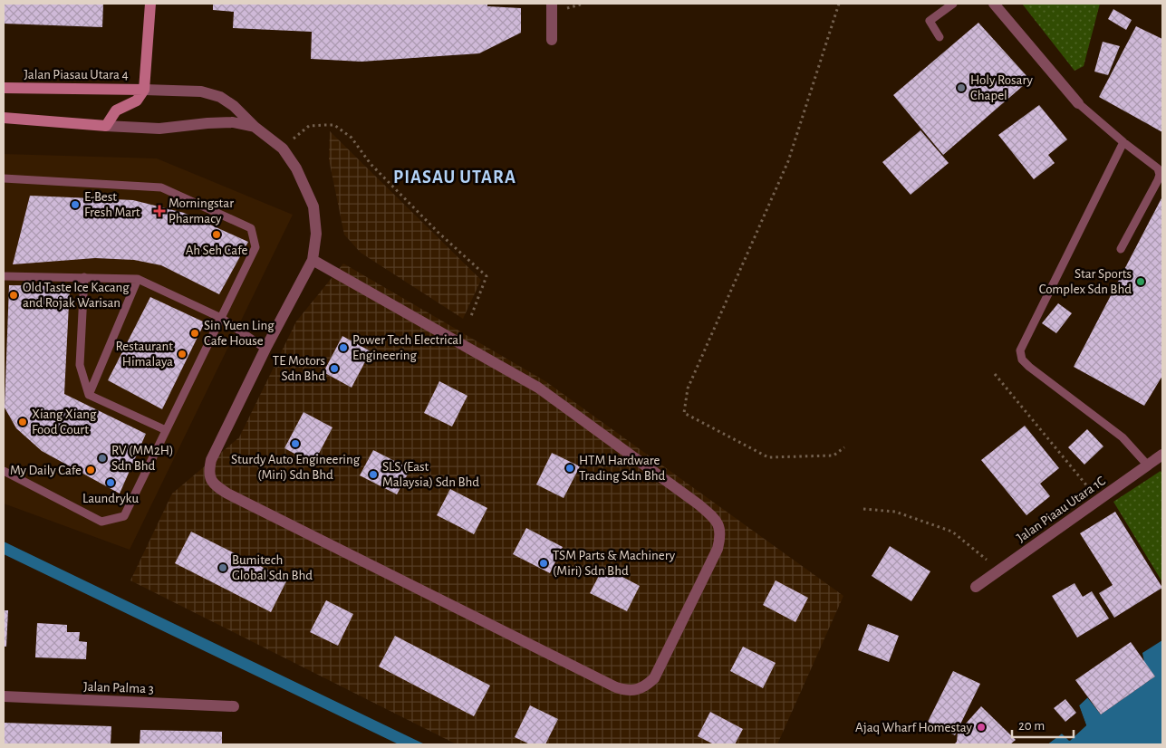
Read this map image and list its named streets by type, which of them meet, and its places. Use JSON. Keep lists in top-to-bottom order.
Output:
{
  "streets": {
    "street": ["Jalan Piasau Utara 4", "Jalan Piaau Utara 1C", "Jalan Palma 3"]
  },
  "districts": ["PIASAU UTARA"],
  "places": {
    "other": [
      "Holy Rosary Chapel",
      "E-Best Fresh Mart",
      "Ah Seh Cafe",
      "Star Sports Complex Sdn Bhd",
      "Old Taste Ice Kacang and Rojak Warisan",
      "Sin Yuen Ling Cafe House",
      "Power Tech Electrical Engineering",
      "Restaurant Himalaya",
      "TE Motors Sdn Bhd",
      "Xiang Xiang Food Court",
      "Sturdy Auto Engineering (Miri) Sdn Bhd",
      "RV (MM2H) Sdn Bhd",
      "HTM Hardware Trading Sdn Bhd",
      "My Daily Cafe",
      "SLS (East Malaysia) Sdn Bhd",
      "Laundryku",
      "TSM Parts & Machinery (Miri) Sdn Bhd",
      "Bumitech Global Sdn Bhd",
      "Ajaq Wharf Homestay"
    ],
    "health": ["Morningstar Pharmacy"]
  },
  "scale_bar": "20 m"
}
